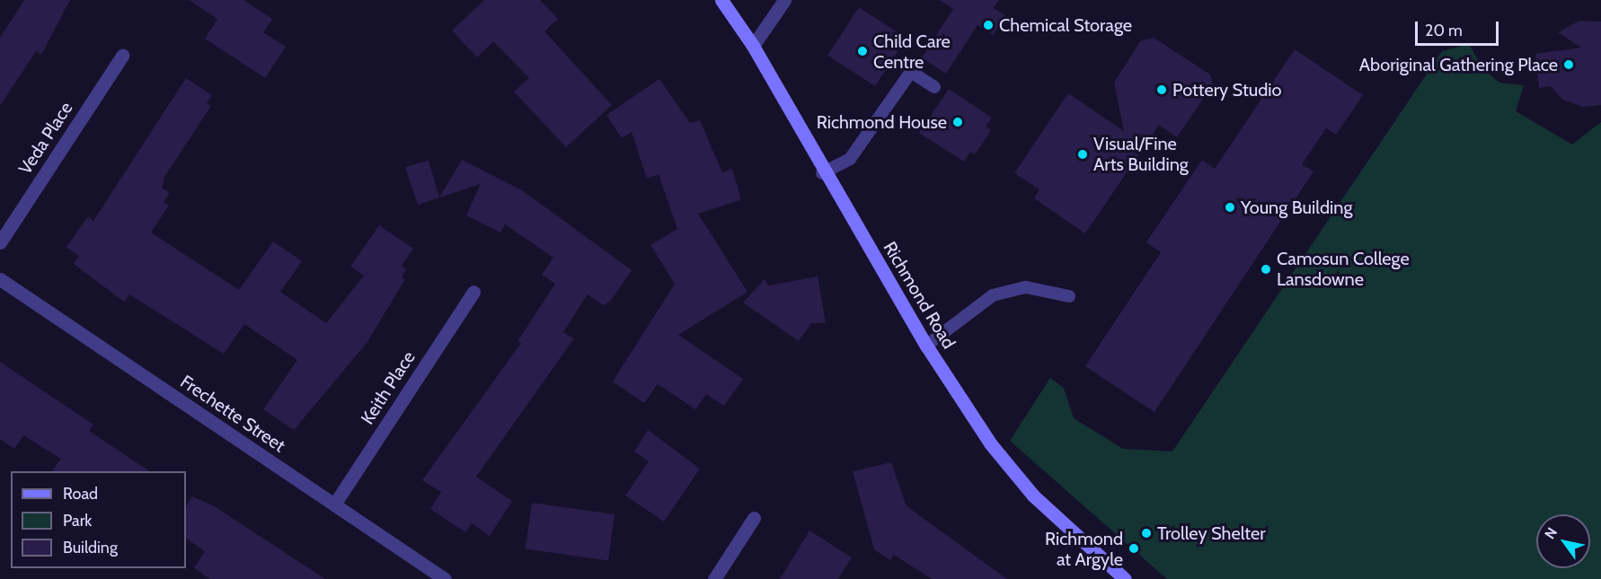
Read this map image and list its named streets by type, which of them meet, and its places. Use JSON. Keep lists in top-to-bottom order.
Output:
{
  "streets": {
    "main road": ["Richmond Road"],
    "street": ["Veda Place", "Keith Place", "Frechette Street"]
  },
  "crossings": [
    ["Keith Place", "Frechette Street"]
  ],
  "places": [
    "Chemical Storage",
    "Child Care Centre",
    "Aboriginal Gathering Place",
    "Pottery Studio",
    "Richmond House",
    "Visual/Fine Arts Building",
    "Young Building",
    "Camosun College Lansdowne",
    "Trolley Shelter",
    "Richmond at Argyle"
  ],
  "legend": ["Road", "Park", "Building"],
  "scale_bar": "20 m",
  "north": "top left"
}
